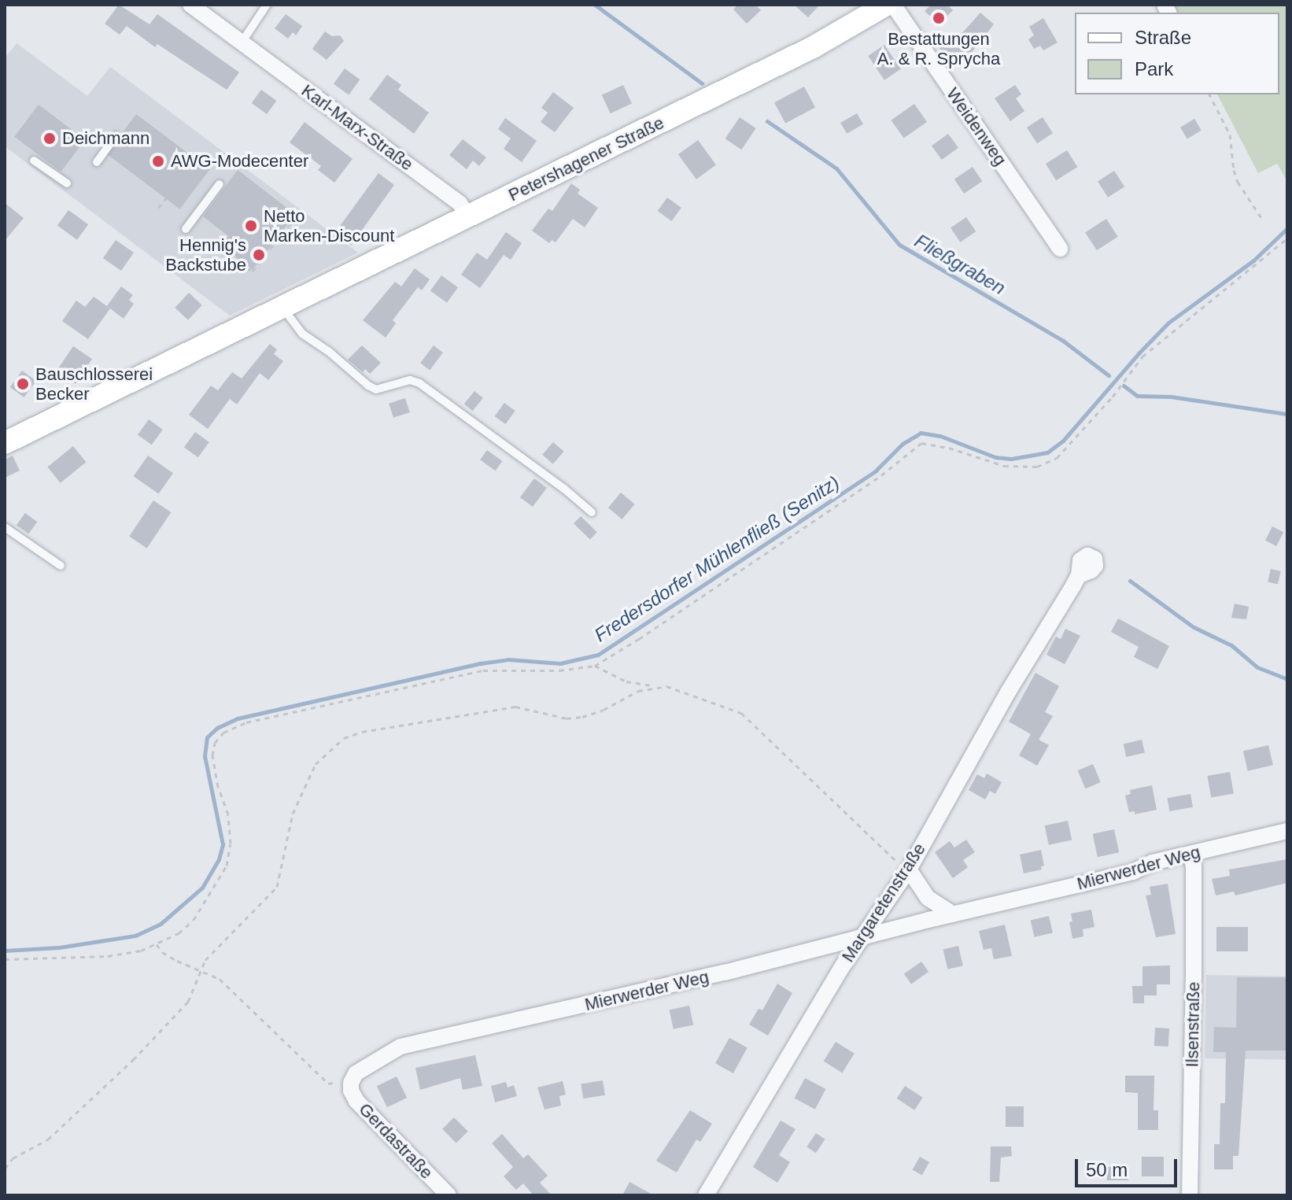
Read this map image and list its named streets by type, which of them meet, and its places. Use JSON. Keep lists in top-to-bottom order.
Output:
{
  "streets": {
    "street": [
      "Weidenweg",
      "Karl-Marx-Straße",
      "Petershagener Straße",
      "Mierwerder Weg",
      "Margaretenstraße",
      "Ilsenstraße",
      "Gerdastraße"
    ]
  },
  "crossings": [
    ["Karl-Marx-Straße", "Petershagener Straße"],
    ["Mierwerder Weg", "Margaretenstraße"],
    ["Mierwerder Weg", "Ilsenstraße"],
    ["Mierwerder Weg", "Gerdastraße"]
  ],
  "water": ["Fließgraben", "Fredersdorfer Mühlenfließ (Senitz)"],
  "places": [
    "Bestattungen A. & R. Sprycha",
    "Deichmann",
    "AWG-Modecenter",
    "Netto Marken-Discount",
    "Hennig's Backstube",
    "Bauschlosserei Becker"
  ],
  "legend": ["Straße", "Park"],
  "scale_bar": "50 m"
}
